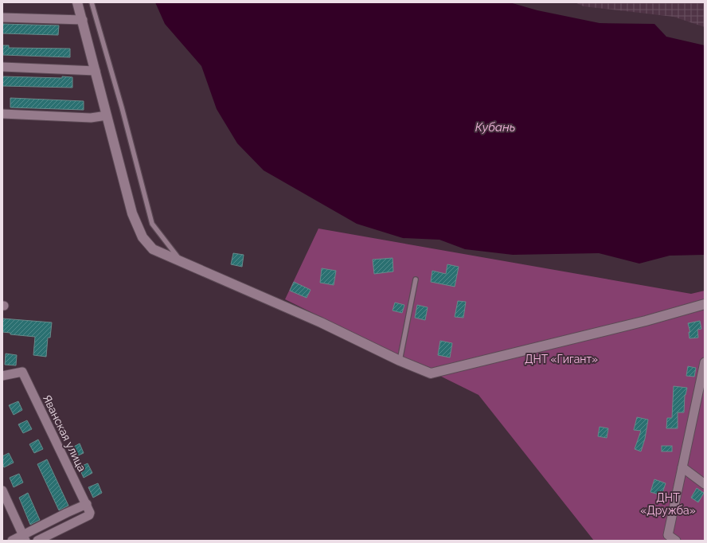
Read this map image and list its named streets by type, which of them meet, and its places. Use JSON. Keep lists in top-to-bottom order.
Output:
{
  "streets": {
    "street": ["Яванская улица"]
  },
  "water": ["Кубань"],
  "parks": ["ДНТ «Гигант»", "ДНТ «Дружба»"]
}
